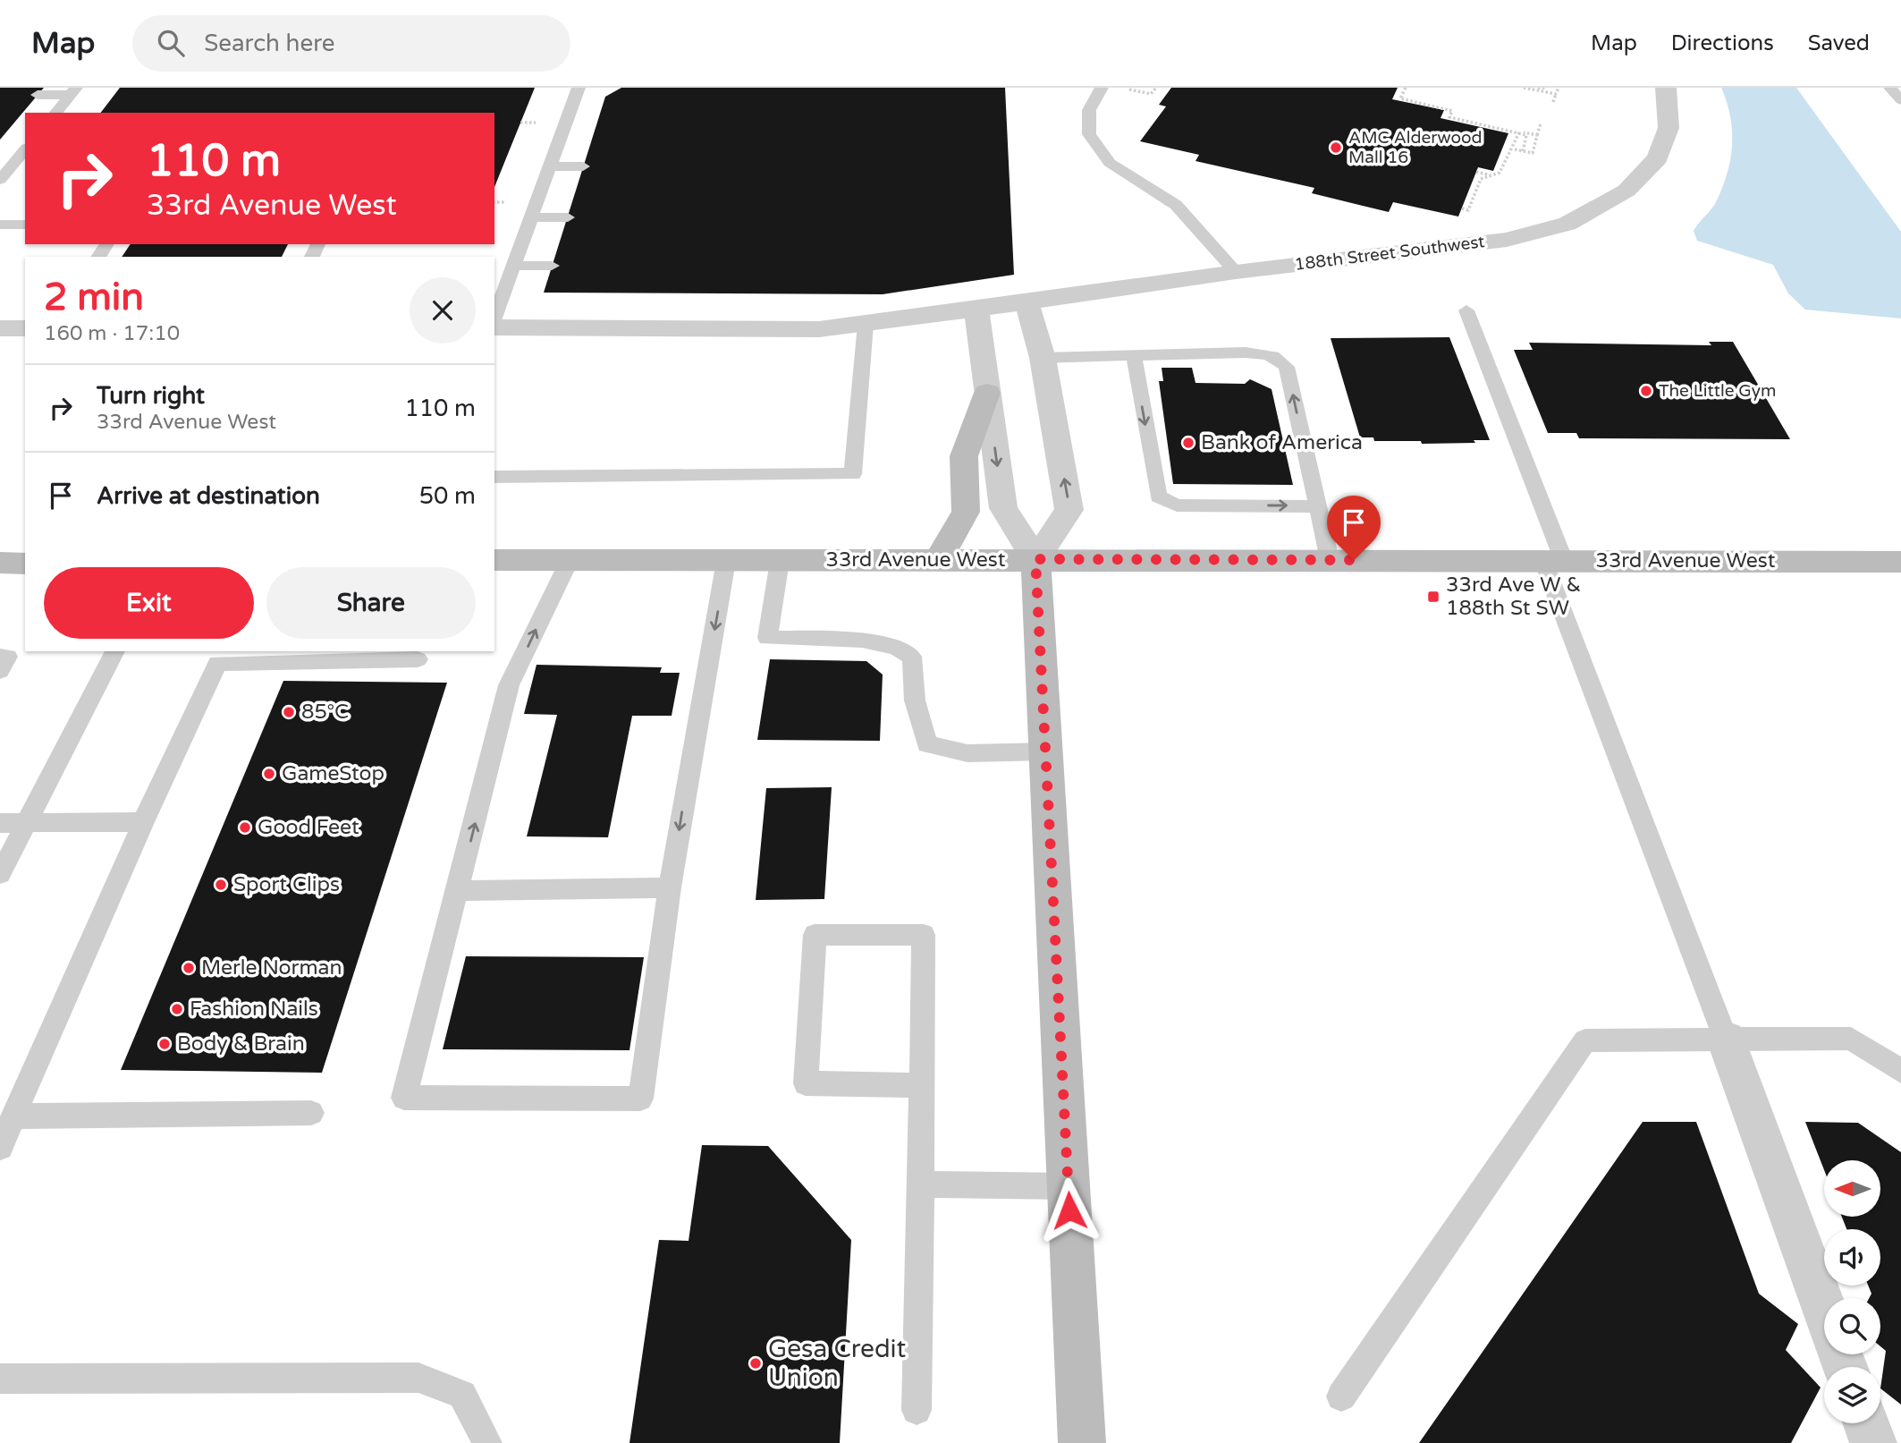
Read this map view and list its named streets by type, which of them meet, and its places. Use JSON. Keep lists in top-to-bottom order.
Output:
{
  "streets": {
    "street": ["188th Street Southwest", "33rd Avenue West"]
  },
  "places": {
    "other": [
      "AMC Alderwood Mall 16",
      "The Little Gym",
      "Bank of America",
      "85°C",
      "GameStop",
      "Good Feet",
      "Sport Clips",
      "Merle Norman",
      "Fashion Nails",
      "Body & Brain",
      "Gesa Credit Union"
    ],
    "transit": ["33rd Ave W & 188th St SW"]
  },
  "north": "left",
  "page": {
    "header": "Map",
    "search": "Search here",
    "nav": ["Map", "Directions", "Saved"],
    "turn": ["110 m", "33rd Avenue West"],
    "heading": ["2 min", "160 m · 17:10"],
    "list": [
      {
        "name": "Turn right",
        "note": "33rd Avenue West",
        "value": "110 m"
      },
      {
        "name": "Arrive at destination",
        "value": "50 m"
      }
    ],
    "buttons": ["Exit", "Share"]
  }
}
